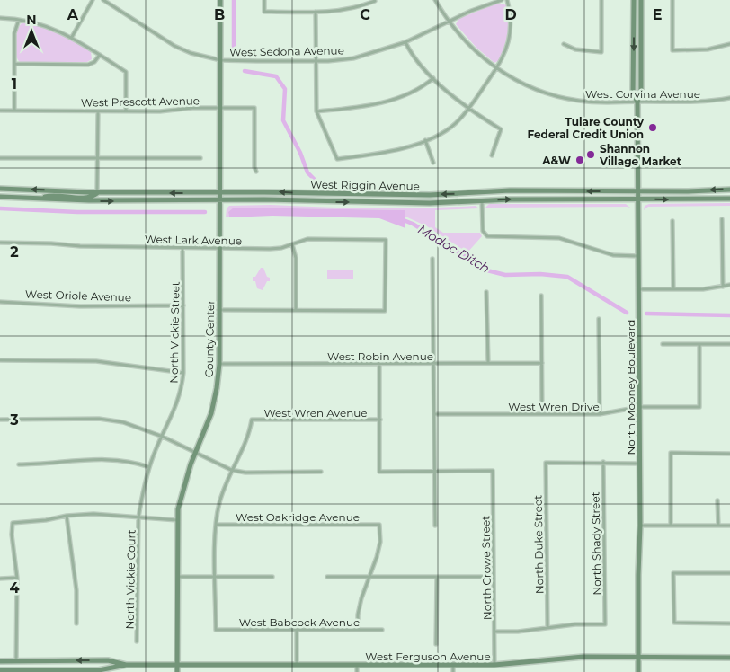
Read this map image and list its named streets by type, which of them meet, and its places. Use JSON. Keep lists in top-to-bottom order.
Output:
{
  "streets": {
    "street": [
      "West Sedona Avenue",
      "West Corvina Avenue",
      "West Prescott Avenue",
      "West Riggin Avenue",
      "West Lark Avenue",
      "West Oriole Avenue",
      "North Vickie Street",
      "County Center",
      "West Robin Avenue",
      "North Mooney Boulevard",
      "West Wren Drive",
      "West Wren Avenue",
      "West Oakridge Avenue",
      "North Shady Street",
      "North Duke Street",
      "North Crowe Street",
      "North Vickie Court",
      "West Babcock Avenue",
      "West Ferguson Avenue"
    ]
  },
  "crossings": [
    ["West Sedona Avenue", "West Corvina Avenue"],
    ["West Sedona Avenue", "County Center"],
    ["West Corvina Avenue", "North Mooney Boulevard"],
    ["West Prescott Avenue", "County Center"],
    ["West Riggin Avenue", "County Center"],
    ["West Riggin Avenue", "North Mooney Boulevard"],
    ["West Lark Avenue", "North Vickie Street"],
    ["West Lark Avenue", "County Center"],
    ["West Oriole Avenue", "North Vickie Street"],
    ["North Vickie Street", "North Vickie Court"],
    ["County Center", "West Robin Avenue"],
    ["County Center", "West Ferguson Avenue"],
    ["North Mooney Boulevard", "West Wren Drive"],
    ["North Mooney Boulevard", "West Ferguson Avenue"],
    ["North Shady Street", "North Duke Street"],
    ["North Crowe Street", "West Ferguson Avenue"]
  ],
  "water": ["Modoc Ditch"],
  "places": ["Tulare County Federal Credit Union", "Shannon Village Market", "A&W"],
  "north": "top",
  "grid": {
    "columns": [
      "A",
      "B",
      "C",
      "D",
      "E"
    ],
    "rows": [
      "1",
      "2",
      "3",
      "4"
    ]
  }
}
